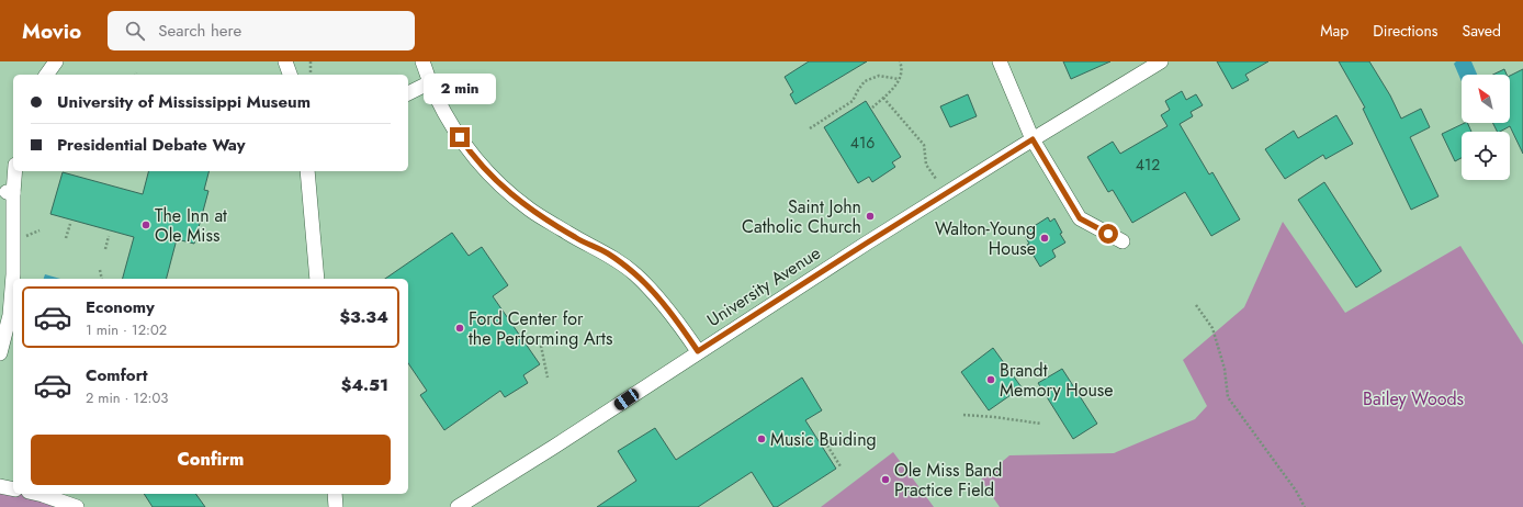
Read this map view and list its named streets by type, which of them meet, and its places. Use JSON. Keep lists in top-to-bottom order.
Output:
{
  "streets": {
    "street": ["University Avenue"]
  },
  "parks": ["Bailey Woods"],
  "places": [
    "Saint John Catholic Church",
    "The Inn at Ole Miss",
    "Walton-Young House",
    "Ford Center for the Performing Arts",
    "Brandt Memory House",
    "Music Buiding",
    "Ole Miss Band Practice Field"
  ],
  "house_numbers": ["416", "412"],
  "north": "top left",
  "page": {
    "header": "Movio",
    "search": "Search here",
    "nav": ["Map", "Directions", "Saved"],
    "bubble": "2 min",
    "banner": ["University of Mississippi Museum", "Presidential Debate Way"],
    "list": [
      {
        "name": "Economy",
        "note": "1 min · 12:02",
        "value": "$3.34"
      },
      {
        "name": "Comfort",
        "note": "2 min · 12:03",
        "value": "$4.51"
      }
    ],
    "buttons": "Confirm"
  }
}
